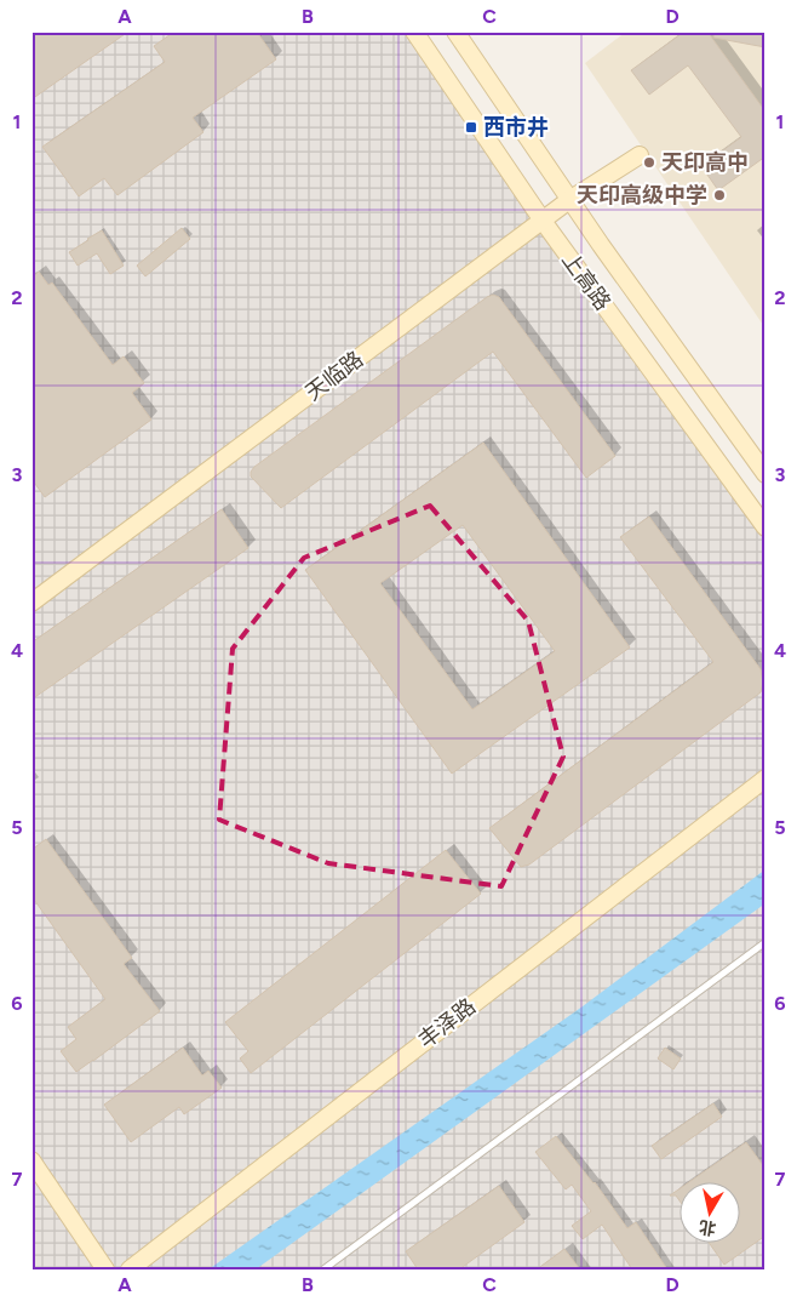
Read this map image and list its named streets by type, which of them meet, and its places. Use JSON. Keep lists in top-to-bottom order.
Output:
{
  "streets": {
    "main road": ["上高路", "天临路", "丰泽路"]
  },
  "crossings": [
    ["上高路", "天临路"]
  ],
  "places": {
    "transit": ["西市井"],
    "other": ["天印高中", "天印高级中学"]
  },
  "north": "bottom",
  "grid": {
    "columns": [
      "A",
      "B",
      "C",
      "D"
    ],
    "rows": [
      "1",
      "2",
      "3",
      "4",
      "5",
      "6",
      "7"
    ]
  }
}
